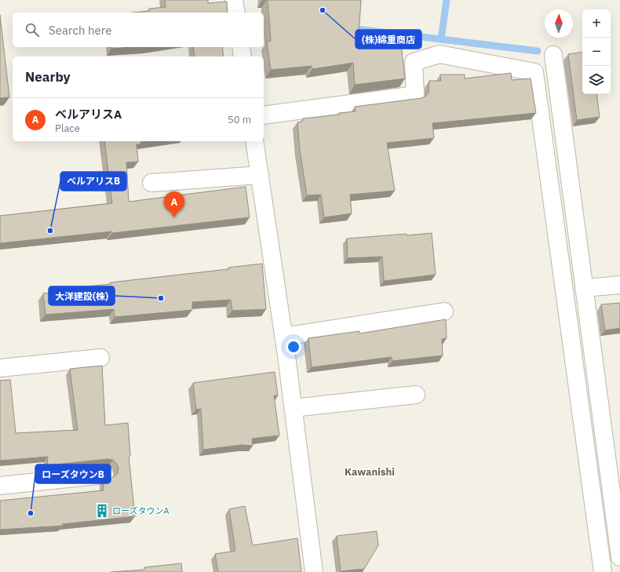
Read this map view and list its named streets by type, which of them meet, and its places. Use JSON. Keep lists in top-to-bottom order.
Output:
{
  "districts": ["Kawanishi"],
  "places": {
    "other": [
      "(株)綿重商店",
      "ベルアリスB",
      "大洋建設(株)",
      "ローズタウンB"
    ],
    "building": ["ローズタウンA"]
  },
  "north": "top",
  "page": {
    "map_buttons": ["+", "−"],
    "search": "Search here",
    "heading": "Nearby",
    "list": [
      {
        "mark": "A",
        "name": "ベルアリスA",
        "note": "Place",
        "value": "50 m"
      }
    ],
    "pins": "A"
  }
}
